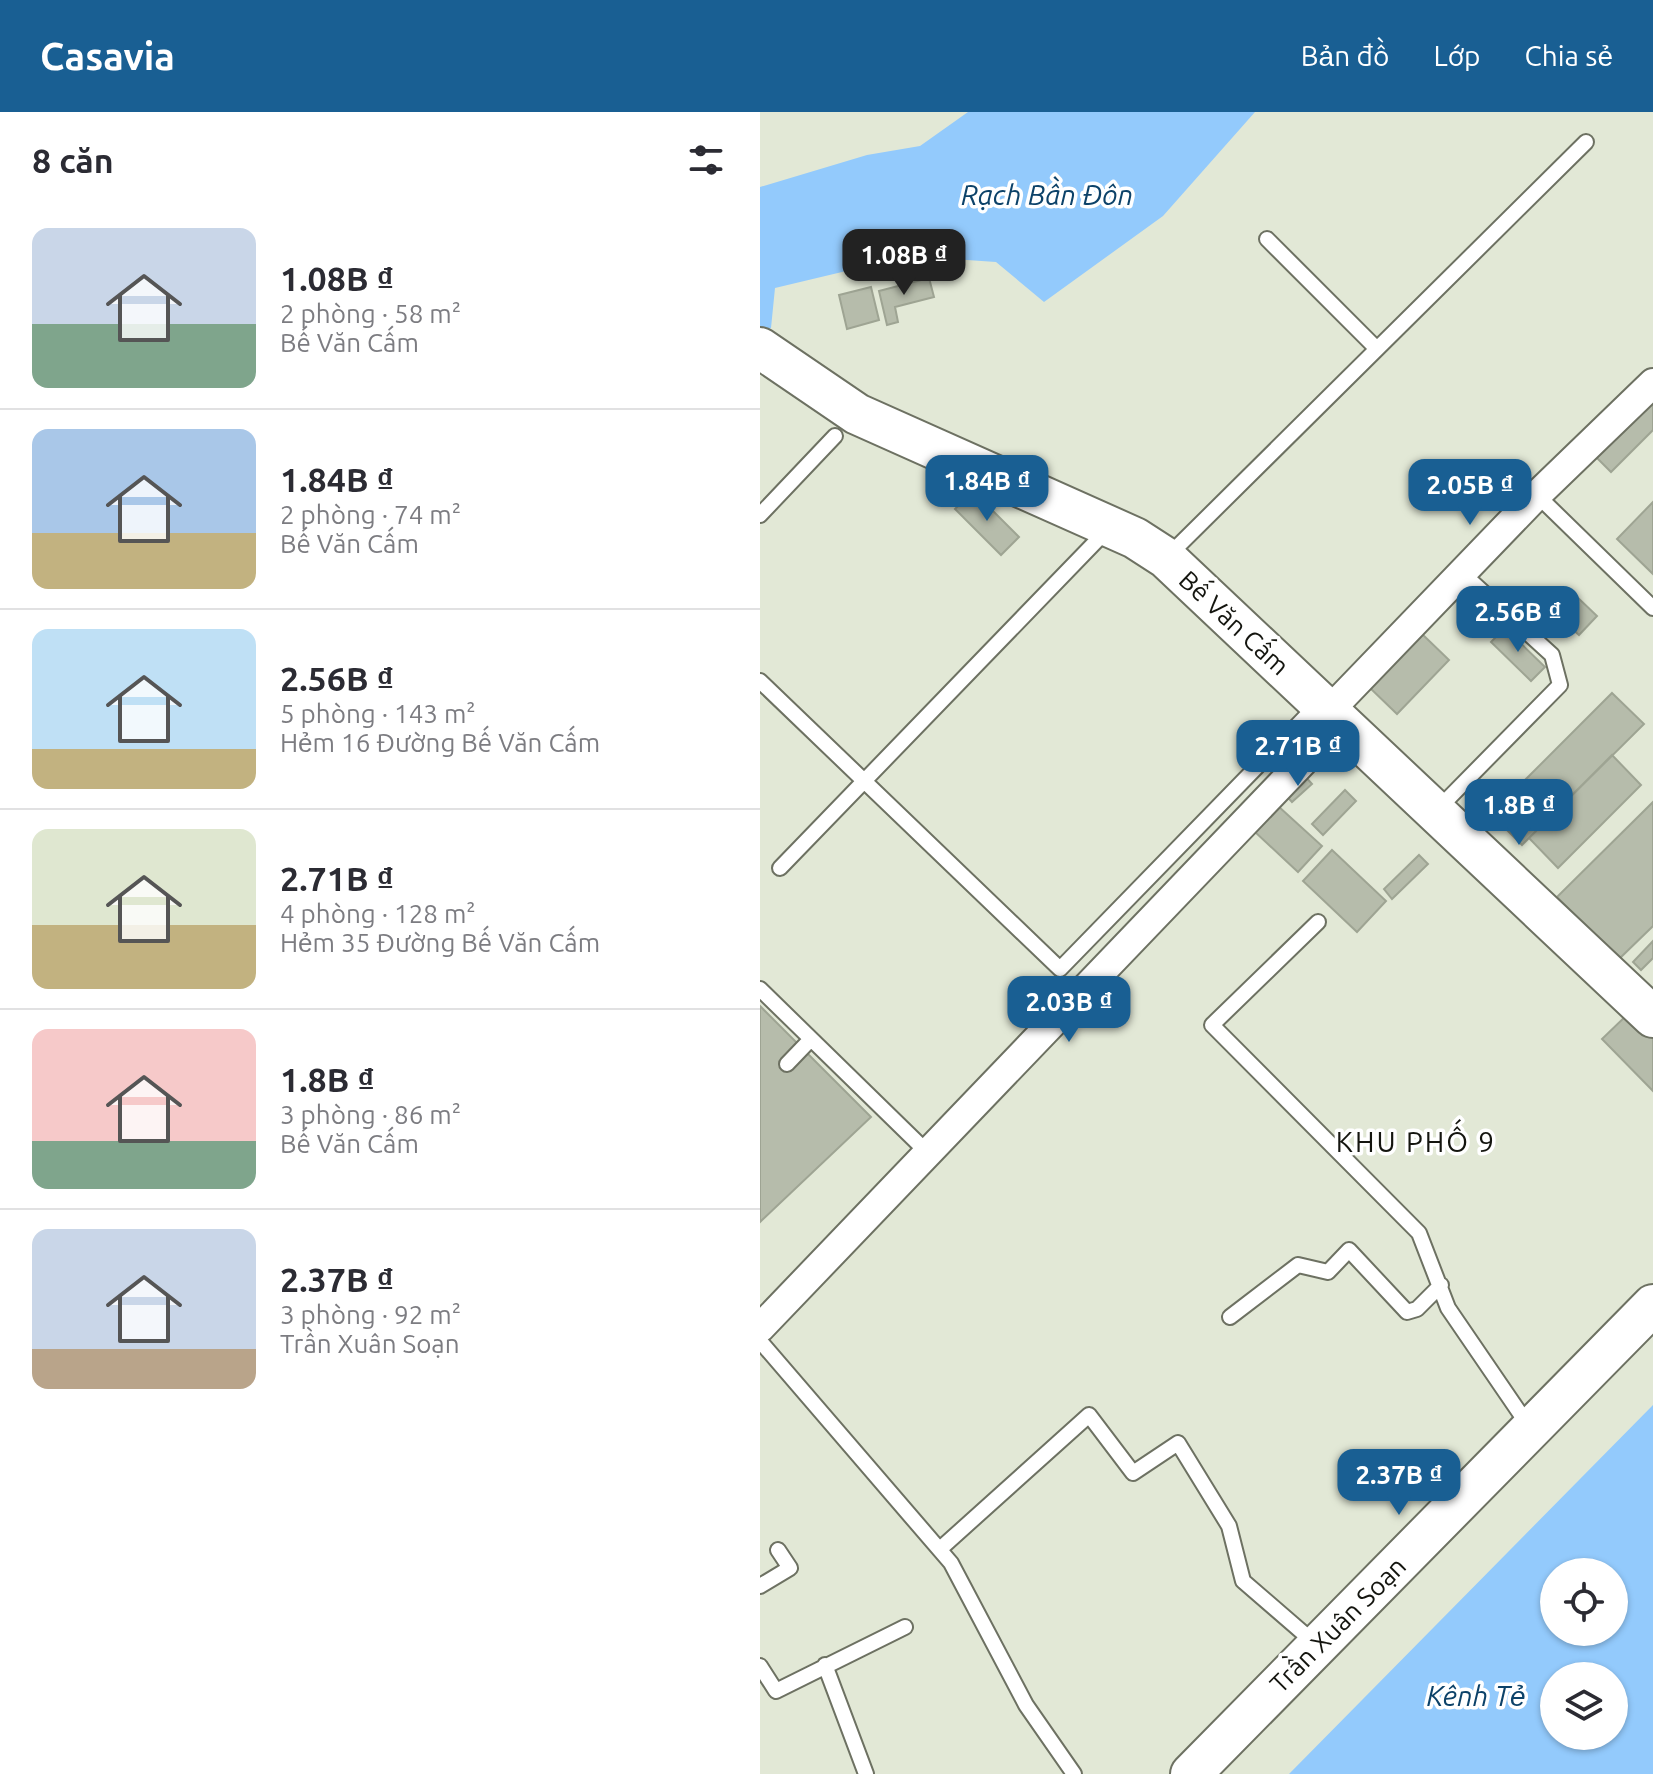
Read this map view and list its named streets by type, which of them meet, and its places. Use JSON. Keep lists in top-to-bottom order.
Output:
{
  "streets": {
    "street": ["Bế Văn Cấm", "Trần Xuân Soạn"]
  },
  "districts": ["KHU PHỐ 9"],
  "water": ["Rạch Bần Đôn", "Kênh Tẻ"],
  "page": {
    "header": "Casavia",
    "nav": ["Bản đồ", "Lớp", "Chia sẻ"],
    "heading": "8 căn",
    "list": [
      {
        "name": "1.08B ₫",
        "note": "2 phòng · 58 m² · Bế Văn Cấm"
      },
      {
        "name": "1.84B ₫",
        "note": "2 phòng · 74 m² · Bế Văn Cấm"
      },
      {
        "name": "2.56B ₫",
        "note": "5 phòng · 143 m² · Hẻm 16 Đường Bế Văn Cấm"
      },
      {
        "name": "2.71B ₫",
        "note": "4 phòng · 128 m² · Hẻm 35 Đường Bế Văn Cấm"
      },
      {
        "name": "1.8B ₫",
        "note": "3 phòng · 86 m² · Bế Văn Cấm"
      },
      {
        "name": "2.37B ₫",
        "note": "3 phòng · 92 m² · Trần Xuân Soạn"
      }
    ],
    "price": [
      "1.08B ₫",
      "1.84B ₫",
      "2.05B ₫",
      "2.56B ₫",
      "2.71B ₫",
      "1.8B ₫",
      "2.03B ₫",
      "2.37B ₫"
    ]
  }
}
